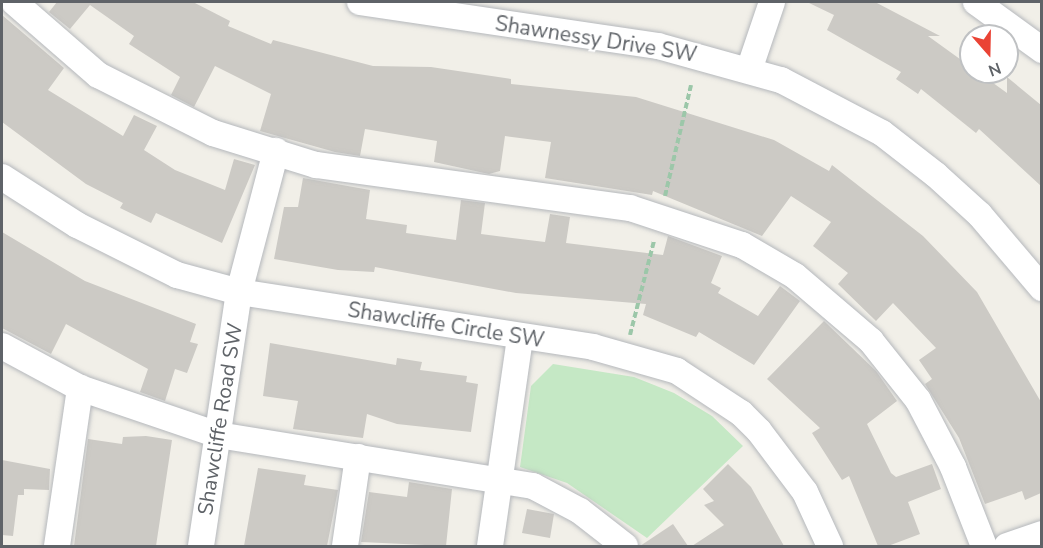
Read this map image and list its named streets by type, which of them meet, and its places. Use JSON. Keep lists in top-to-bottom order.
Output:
{
  "streets": {
    "street": ["Shawnessy Drive SW", "Shawcliffe Circle SW", "Shawcliffe Road SW"]
  },
  "crossings": [
    ["Shawcliffe Circle SW", "Shawcliffe Road SW"]
  ],
  "north": "bottom"
}
